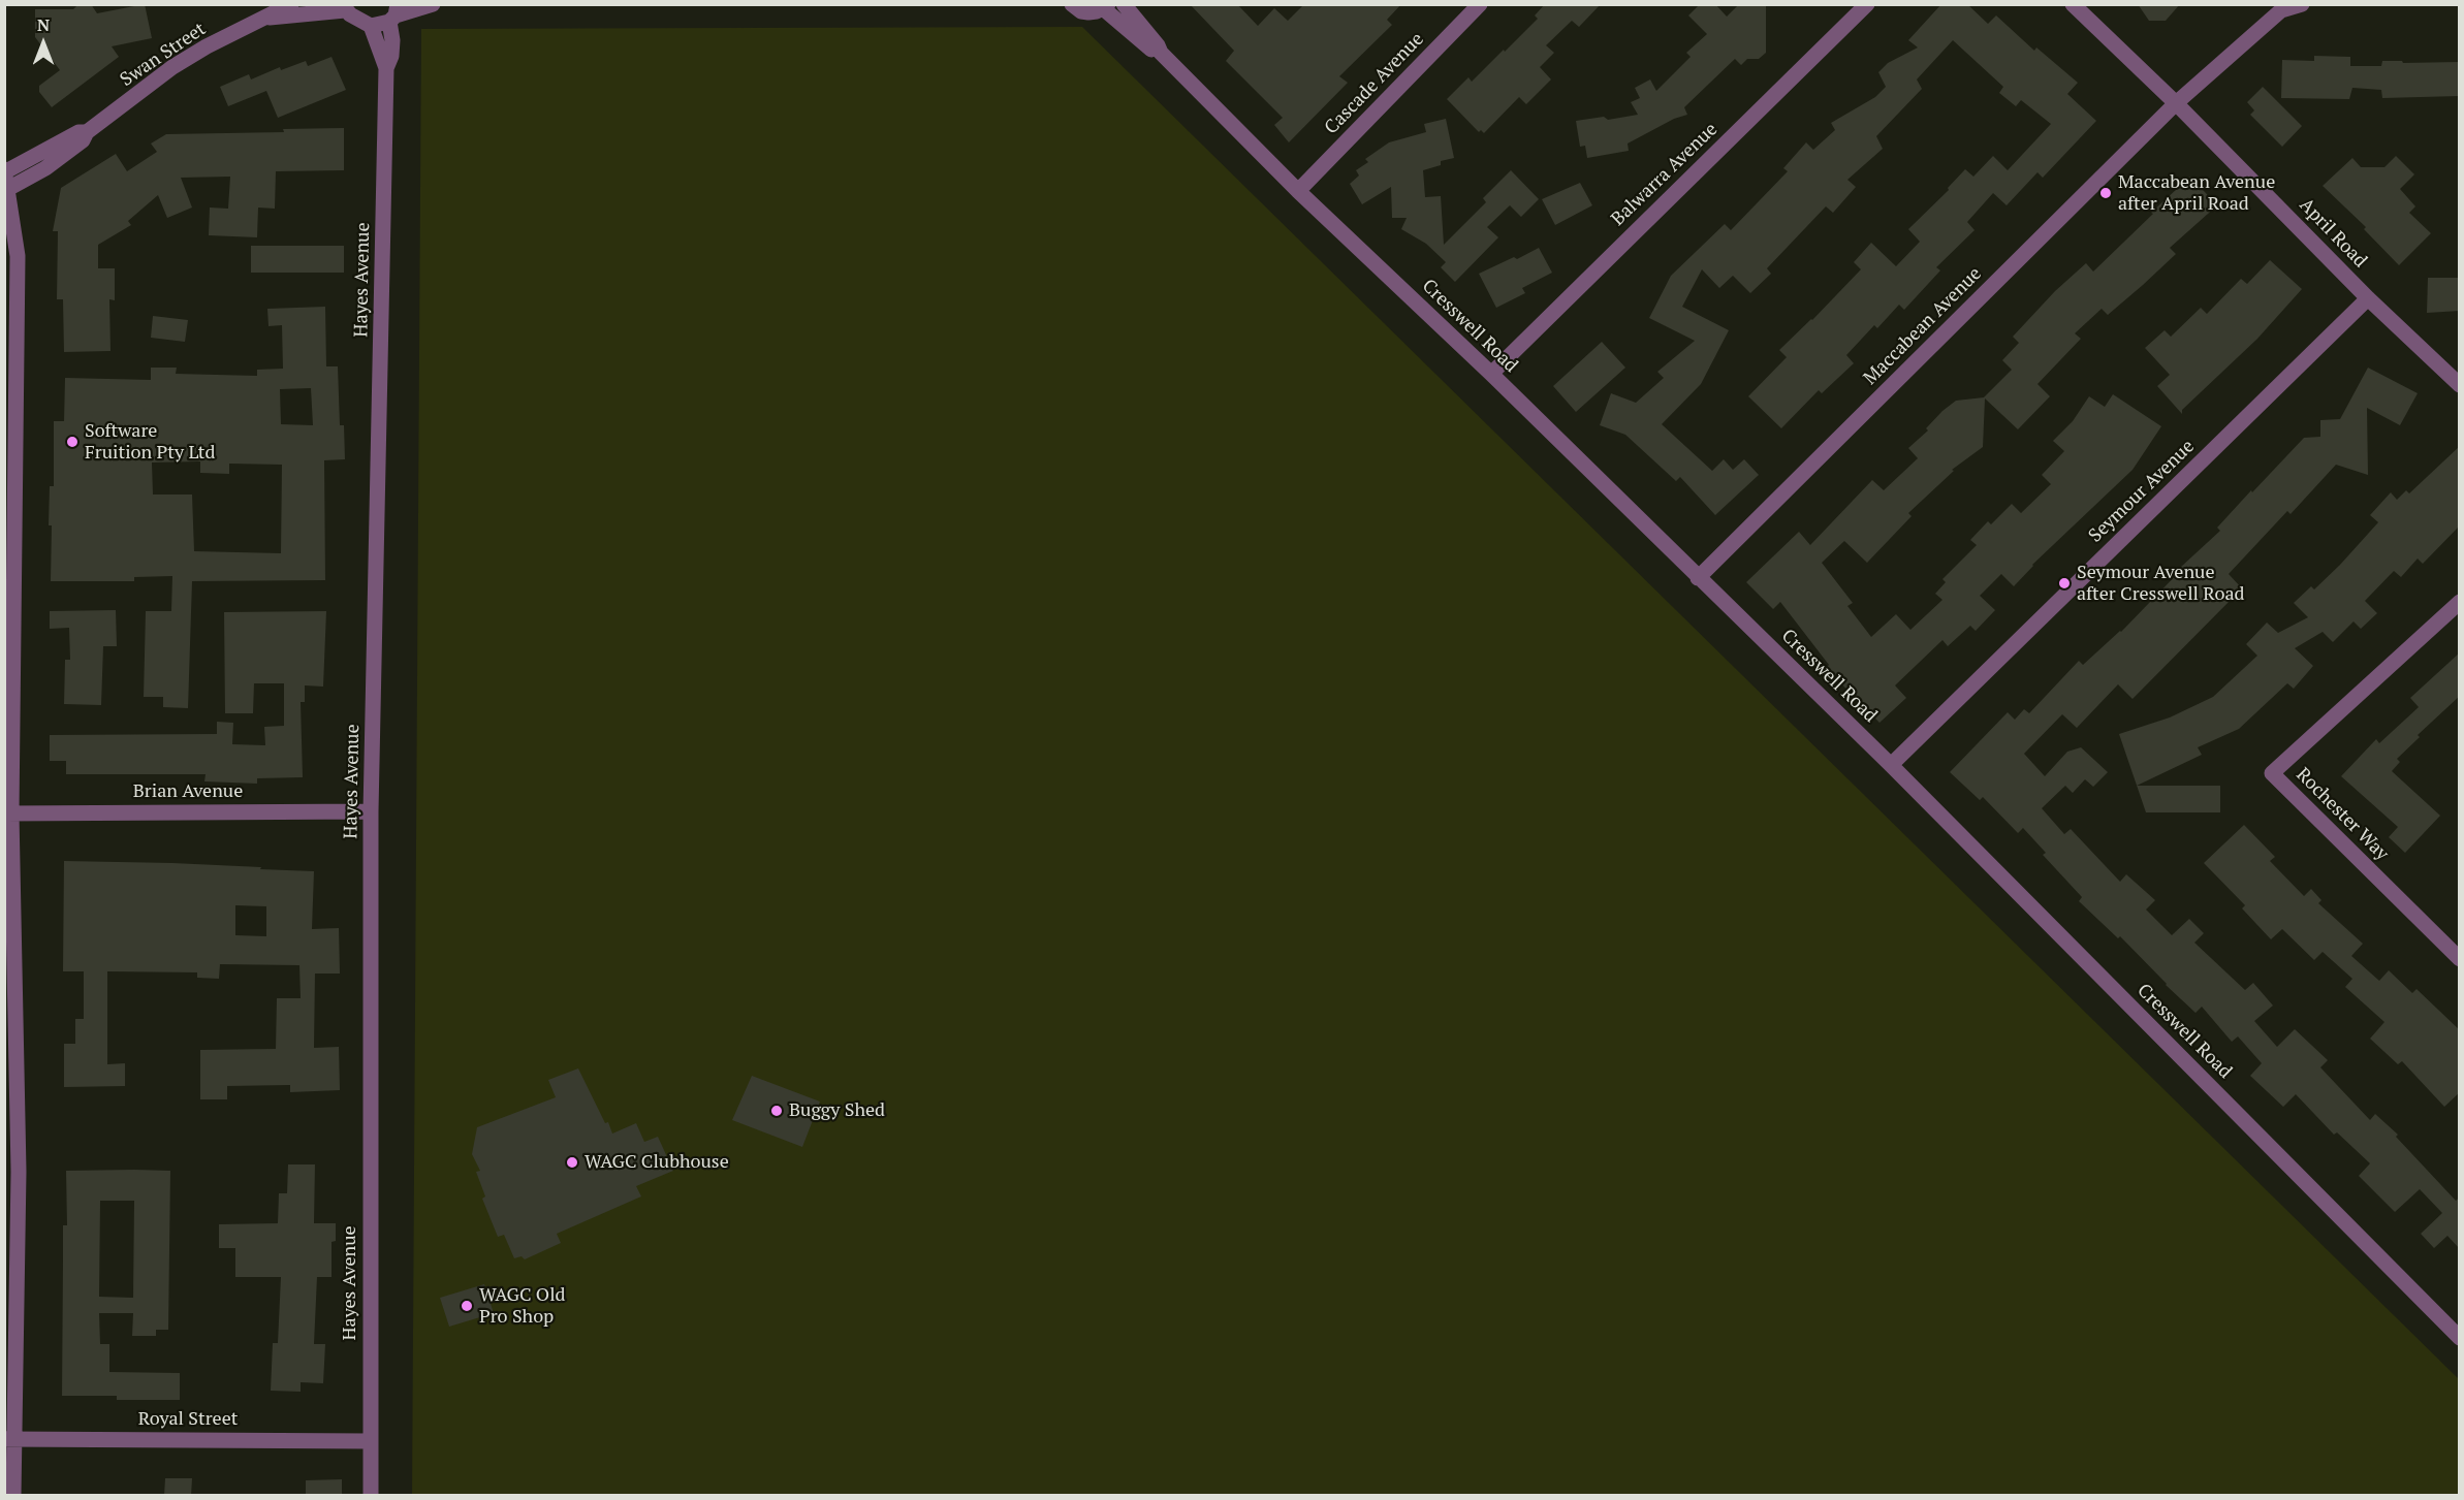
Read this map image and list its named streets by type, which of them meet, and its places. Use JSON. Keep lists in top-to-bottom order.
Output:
{
  "streets": {
    "street": [
      "Swan Street",
      "Cascade Avenue",
      "Balwarra Avenue",
      "April Road",
      "Hayes Avenue",
      "Cresswell Road",
      "Maccabean Avenue",
      "Seymour Avenue",
      "Brian Avenue",
      "Rochester Way",
      "Royal Street"
    ]
  },
  "crossings": [
    ["Cascade Avenue", "Cresswell Road"],
    ["Balwarra Avenue", "Cresswell Road"],
    ["April Road", "Maccabean Avenue"],
    ["April Road", "Seymour Avenue"],
    ["Hayes Avenue", "Brian Avenue"],
    ["Hayes Avenue", "Royal Street"],
    ["Cresswell Road", "Maccabean Avenue"],
    ["Cresswell Road", "Seymour Avenue"]
  ],
  "places": [
    "Maccabean Avenue after April Road",
    "Software Fruition Pty Ltd",
    "Seymour Avenue after Cresswell Road",
    "Buggy Shed",
    "WAGC Clubhouse",
    "WAGC Old Pro Shop"
  ],
  "north": "top"
}
